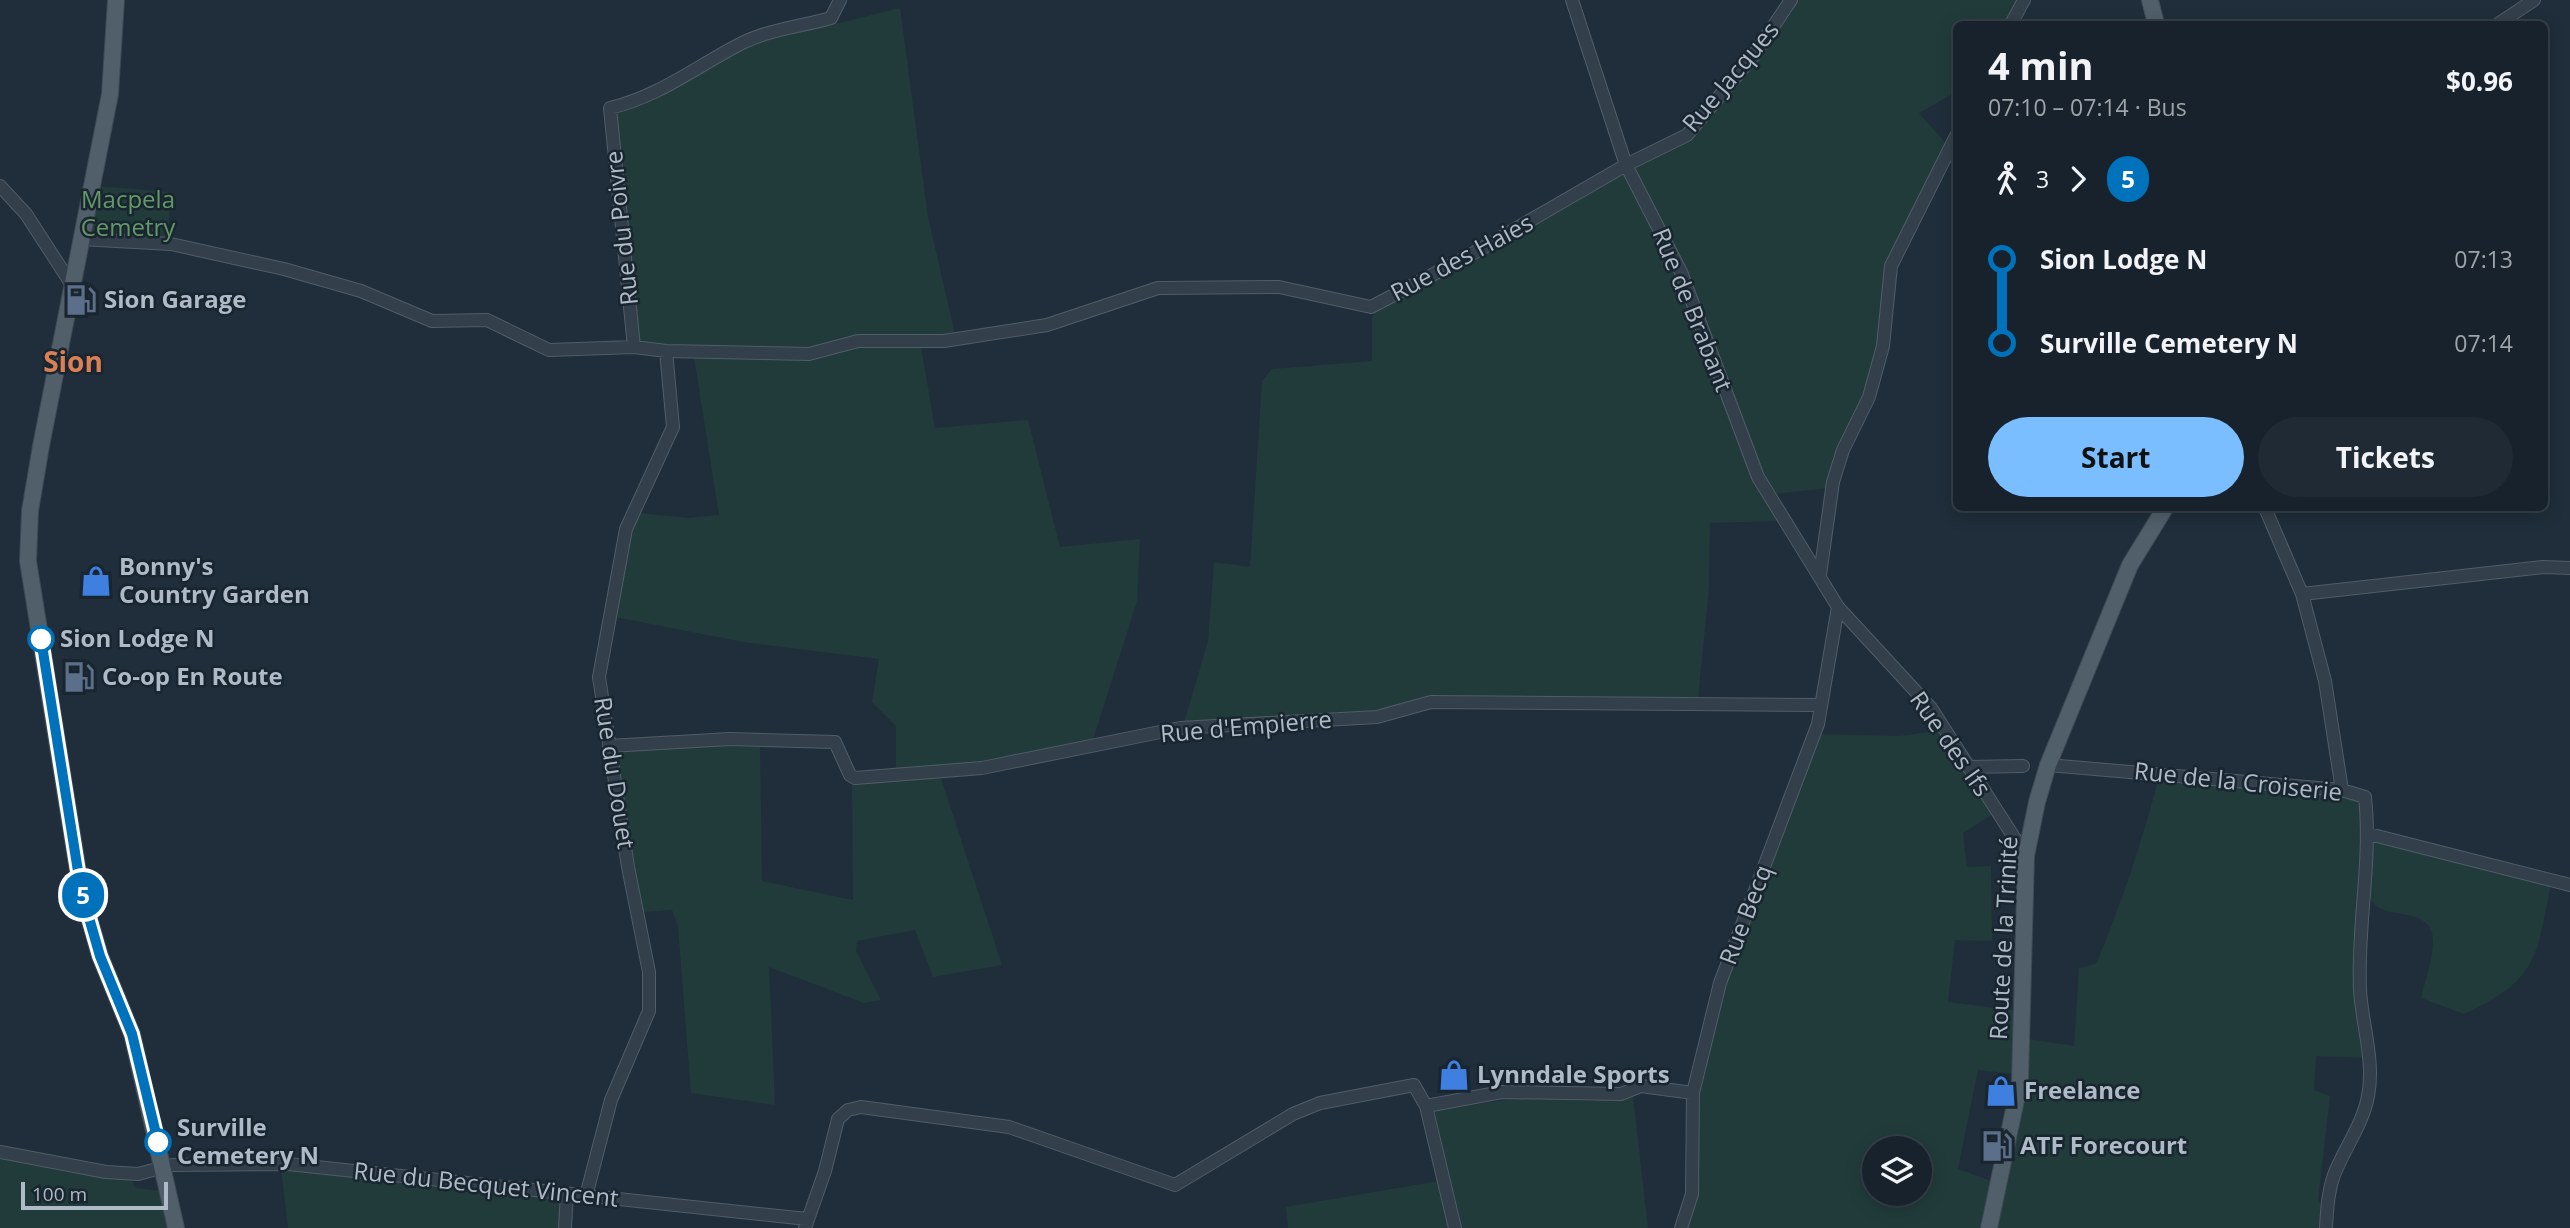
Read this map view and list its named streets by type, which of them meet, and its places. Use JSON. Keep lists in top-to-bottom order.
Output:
{
  "streets": {
    "main road": ["Route de la Trinité"],
    "street": [
      "Rue Jacques",
      "Rue du Poivre",
      "Rue des Haies",
      "Rue de Brabant",
      "Rue d'Empierre",
      "Rue des Ifs",
      "Rue du Douet",
      "Rue de la Croiserie",
      "Rue Becq",
      "Rue du Becquet Vincent"
    ]
  },
  "crossings": [
    ["Rue Jacques", "Rue des Haies"],
    ["Rue Jacques", "Rue de Brabant"],
    ["Rue du Poivre", "Rue des Haies"],
    ["Rue des Haies", "Rue de Brabant"],
    ["Rue des Haies", "Rue du Douet"],
    ["Rue de Brabant", "Rue des Ifs"],
    ["Rue de Brabant", "Rue Becq"],
    ["Rue d'Empierre", "Rue du Douet"],
    ["Rue d'Empierre", "Rue Becq"],
    ["Rue des Ifs", "Rue Becq"],
    ["Rue des Ifs", "Route de la Trinité"],
    ["Rue du Douet", "Rue du Becquet Vincent"],
    ["Rue de la Croiserie", "Route de la Trinité"]
  ],
  "districts": ["Sion"],
  "parks": ["Macpela Cemetry"],
  "places": {
    "fuel station": ["Sion Garage", "Co-op En Route", "ATF Forecourt"],
    "shop": ["Bonny's Country Garden", "Lynndale Sports", "Freelance"],
    "other": ["Sion Lodge N", "Surville Cemetery N"]
  },
  "lines": ["bus line 5"],
  "scale_bar": "100 m",
  "page": {
    "on_map": "5",
    "heading": ["4 min", "07:10 – 07:14 · Bus", "$0.96"],
    "legs": ["3", "5"],
    "list": [
      {
        "name": "Sion Lodge N",
        "value": "07:13"
      },
      {
        "name": "Surville Cemetery N",
        "value": "07:14"
      }
    ],
    "buttons": ["Start", "Tickets"],
    "scale": "100 m"
  }
}
